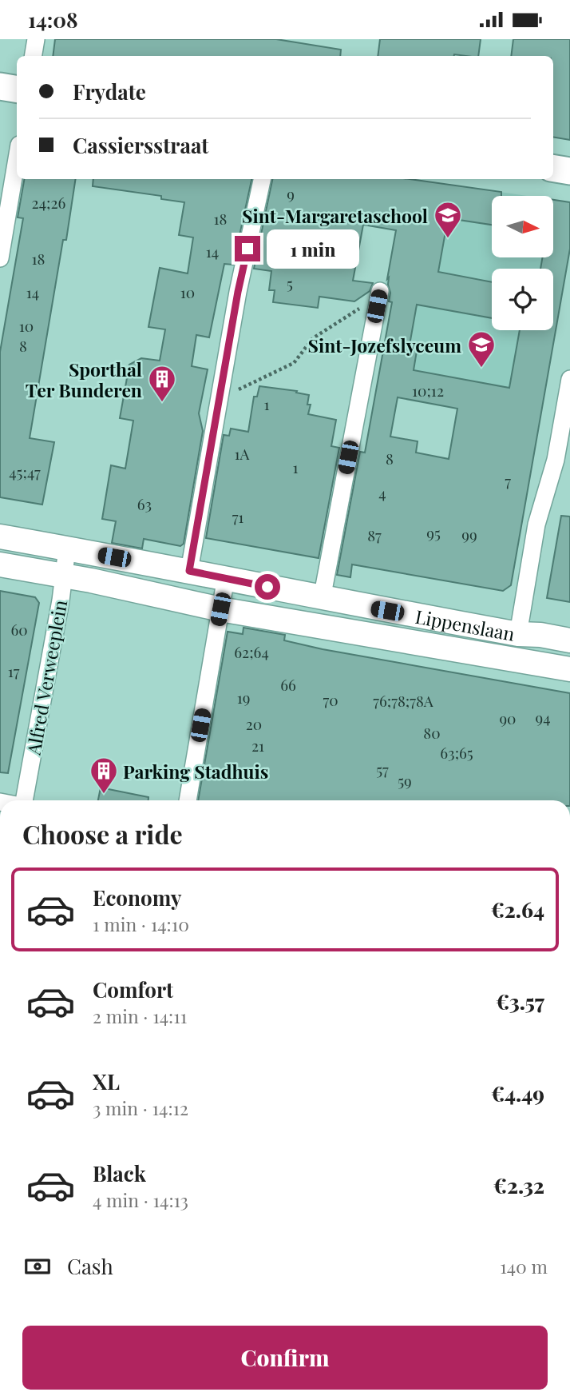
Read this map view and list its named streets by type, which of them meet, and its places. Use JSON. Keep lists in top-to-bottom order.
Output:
{
  "streets": {
    "main road": ["Lippenslaan"],
    "street": ["Alfred Verweeplein"]
  },
  "crossings": [
    ["Lippenslaan", "Alfred Verweeplein"]
  ],
  "places": {
    "school or university": ["Sint-Margaretaschool", "Sint-Jozefslyceum"],
    "building": ["Sporthal Ter Bunderen", "Parking Stadhuis"]
  },
  "house_numbers": [
    "9",
    "24;26",
    "18",
    "14",
    "18",
    "5",
    "14",
    "10",
    "10",
    "8",
    "10;12",
    "1",
    "1A",
    "8",
    "1",
    "45;47",
    "7",
    "4",
    "63",
    "71",
    "95",
    "99",
    "87",
    "60",
    "62;64",
    "17",
    "66",
    "19",
    "70",
    "76;78;78A",
    "94",
    "90",
    "20",
    "80",
    "21",
    "63;65",
    "57",
    "59"
  ],
  "north": "right",
  "page": {
    "status": "14:08",
    "banner": ["Frydate", "Cassiersstraat"],
    "bubble": "1 min",
    "heading": "Choose a ride",
    "list": [
      {
        "name": "Economy",
        "note": "1 min · 14:10",
        "value": "€2.64"
      },
      {
        "name": "Comfort",
        "note": "2 min · 14:11",
        "value": "€3.57"
      },
      {
        "name": "XL",
        "note": "3 min · 14:12",
        "value": "€4.49"
      },
      {
        "name": "Black",
        "note": "4 min · 14:13",
        "value": "€2.32"
      }
    ],
    "pay": ["Cash", "140 m"],
    "buttons": "Confirm"
  }
}
